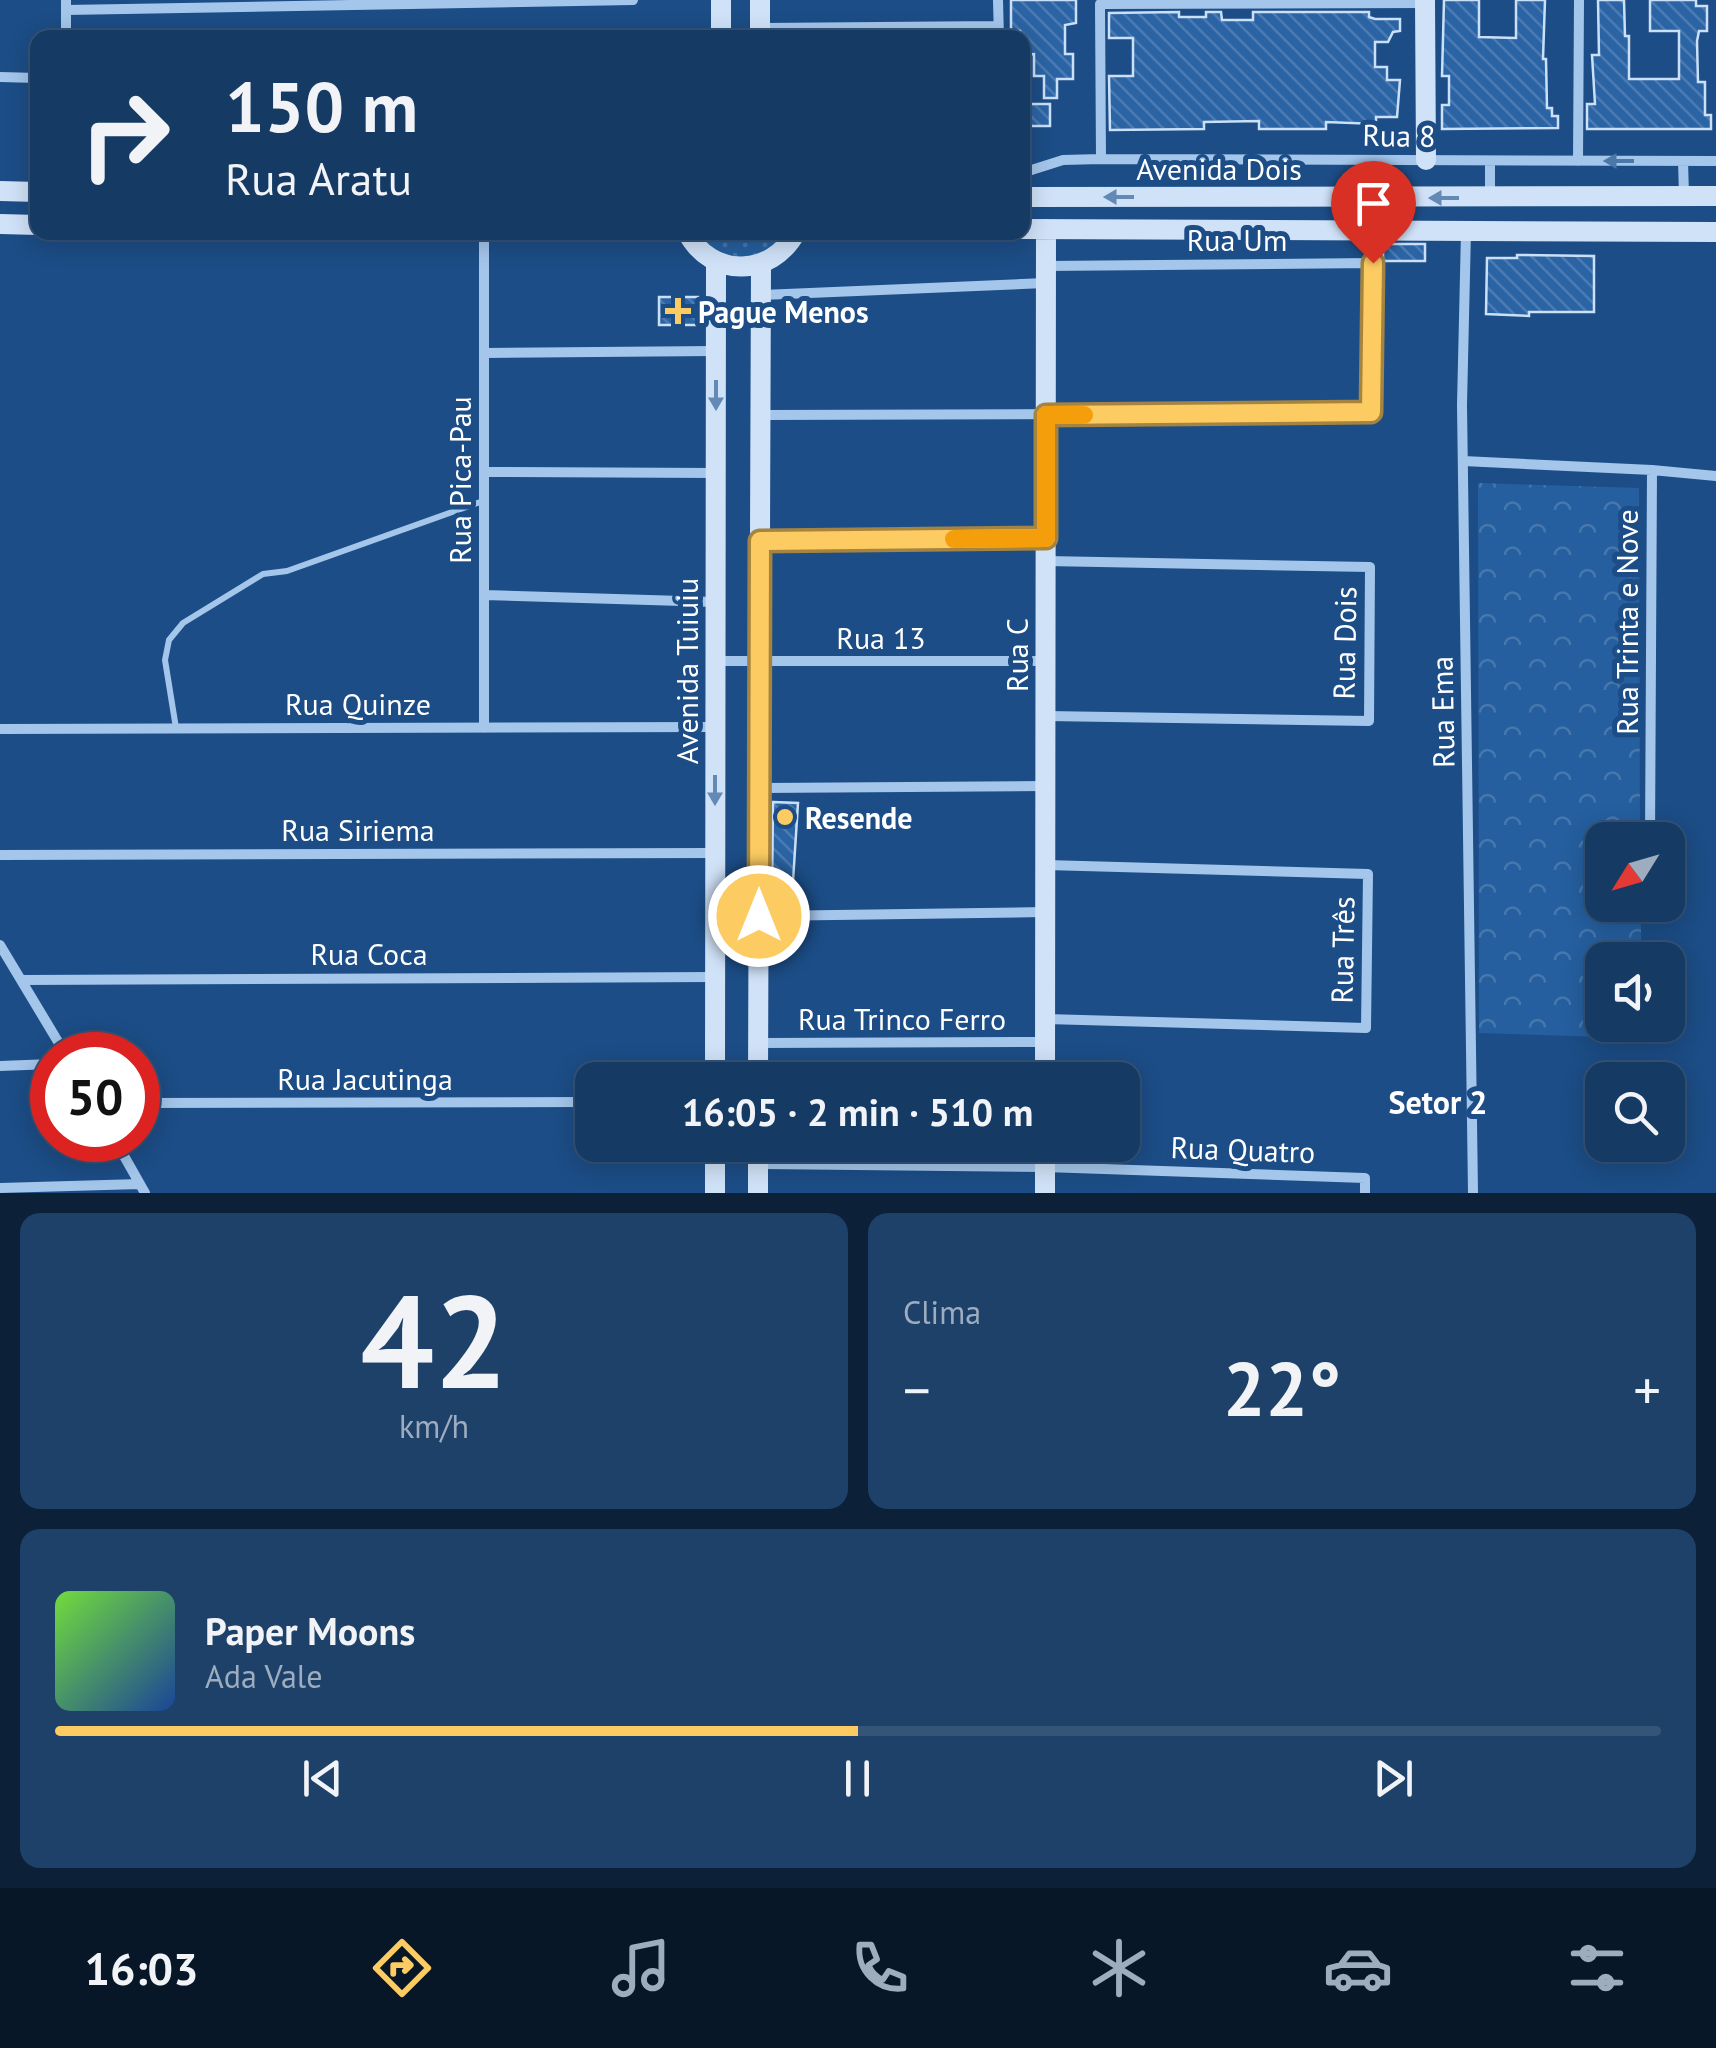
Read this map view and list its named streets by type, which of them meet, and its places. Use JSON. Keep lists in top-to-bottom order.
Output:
{
  "streets": {
    "main road": ["Avenida Dois", "Rua C", "Avenida Tuiuiu"],
    "street": [
      "Rua 8",
      "Rua Um",
      "Rua Pica-Pau",
      "Rua Trinta e Nove",
      "Rua 13",
      "Rua Dois",
      "Rua Quinze",
      "Rua Ema",
      "Rua Siriema",
      "Rua Três",
      "Rua Coca",
      "Rua Trinco Ferro",
      "Rua Jacutinga",
      "Rua Quatro"
    ]
  },
  "crossings": [
    ["Avenida Dois", "Rua C"],
    ["Avenida Dois", "Rua Ema"],
    ["Rua Um", "Rua C"],
    ["Rua Pica-Pau", "Rua Quinze"],
    ["Rua 13", "Rua C"],
    ["Rua 13", "Avenida Tuiuiu"],
    ["Rua Dois", "Rua C"],
    ["Rua C", "Rua Três"],
    ["Rua C", "Rua Trinco Ferro"],
    ["Avenida Tuiuiu", "Rua Quinze"],
    ["Avenida Tuiuiu", "Rua Siriema"],
    ["Avenida Tuiuiu", "Rua Coca"]
  ],
  "districts": ["Setor 2"],
  "places": {
    "health": ["Pague Menos"],
    "other": ["Resende"]
  },
  "north": "bottom left",
  "page": {
    "turn": ["150 m", "Rua Aratu"],
    "limit": "50",
    "trip": "16:05 · 2 min · 510 m",
    "tile": [
      ["42", "km/h"],
      "Clima"
    ],
    "heat": ["−", "22°", "+"],
    "song": ["Paper Moons", "Ada Vale"],
    "tabs": "16:03"
  }
}
